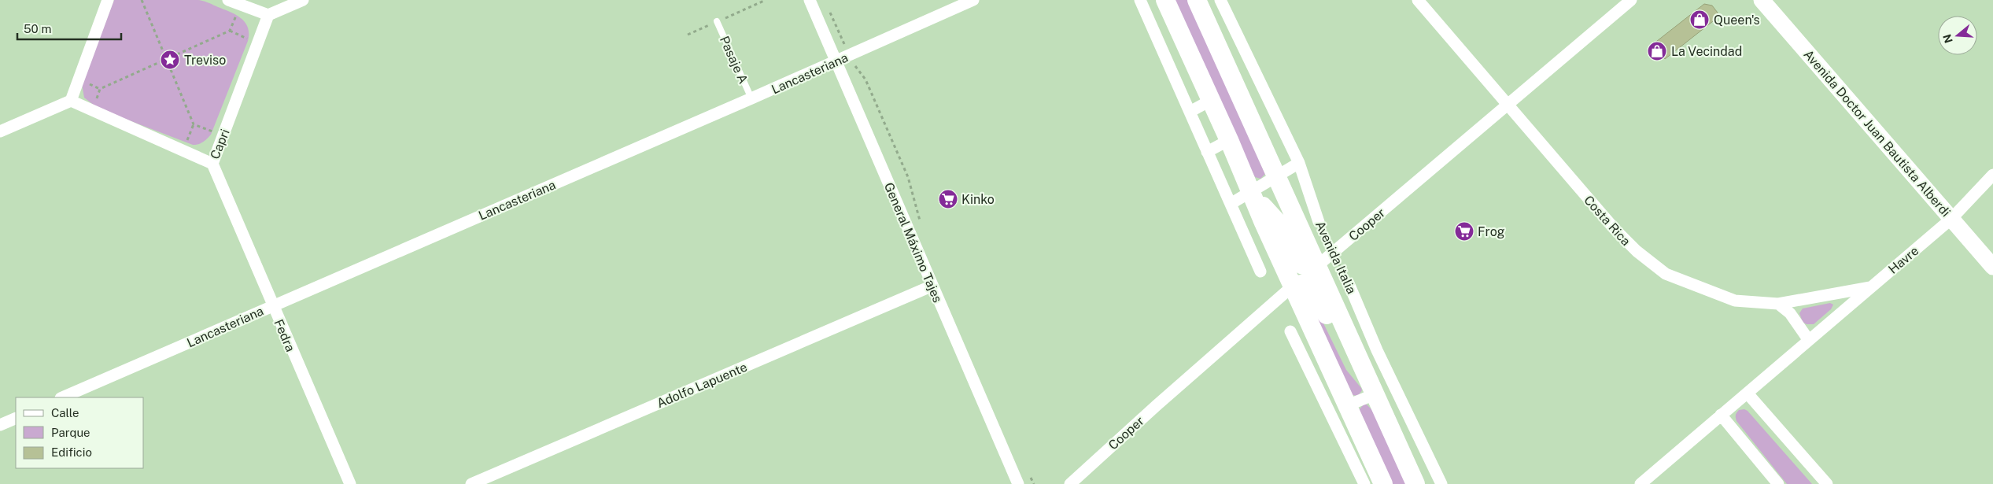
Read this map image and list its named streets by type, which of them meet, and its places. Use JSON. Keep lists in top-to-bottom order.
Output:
{
  "streets": {
    "main road": ["Avenida Italia"],
    "street": [
      "Lancasteriana",
      "Avenida Doctor Juan Bautista Alberdi",
      "Capri",
      "Costa Rica",
      "Cooper",
      "General Máximo Tajes",
      "Havre",
      "Fedra",
      "Adolfo Lapuente"
    ],
    "lane": ["Pasaje A"]
  },
  "crossings": [
    ["Pasaje A", "Lancasteriana"],
    ["Lancasteriana", "General Máximo Tajes"],
    ["Lancasteriana", "Fedra"],
    ["Avenida Doctor Juan Bautista Alberdi", "Havre"],
    ["Capri", "Fedra"],
    ["Costa Rica", "Cooper"],
    ["Costa Rica", "Havre"],
    ["Cooper", "Avenida Italia"],
    ["General Máximo Tajes", "Adolfo Lapuente"]
  ],
  "places": {
    "shop": ["Queen's", "La Vecindad"],
    "place": ["Treviso"],
    "supermarket": ["Kinko", "Frog"]
  },
  "legend": ["Calle", "Parque", "Edificio"],
  "scale_bar": "50 m",
  "north": "left"
}
